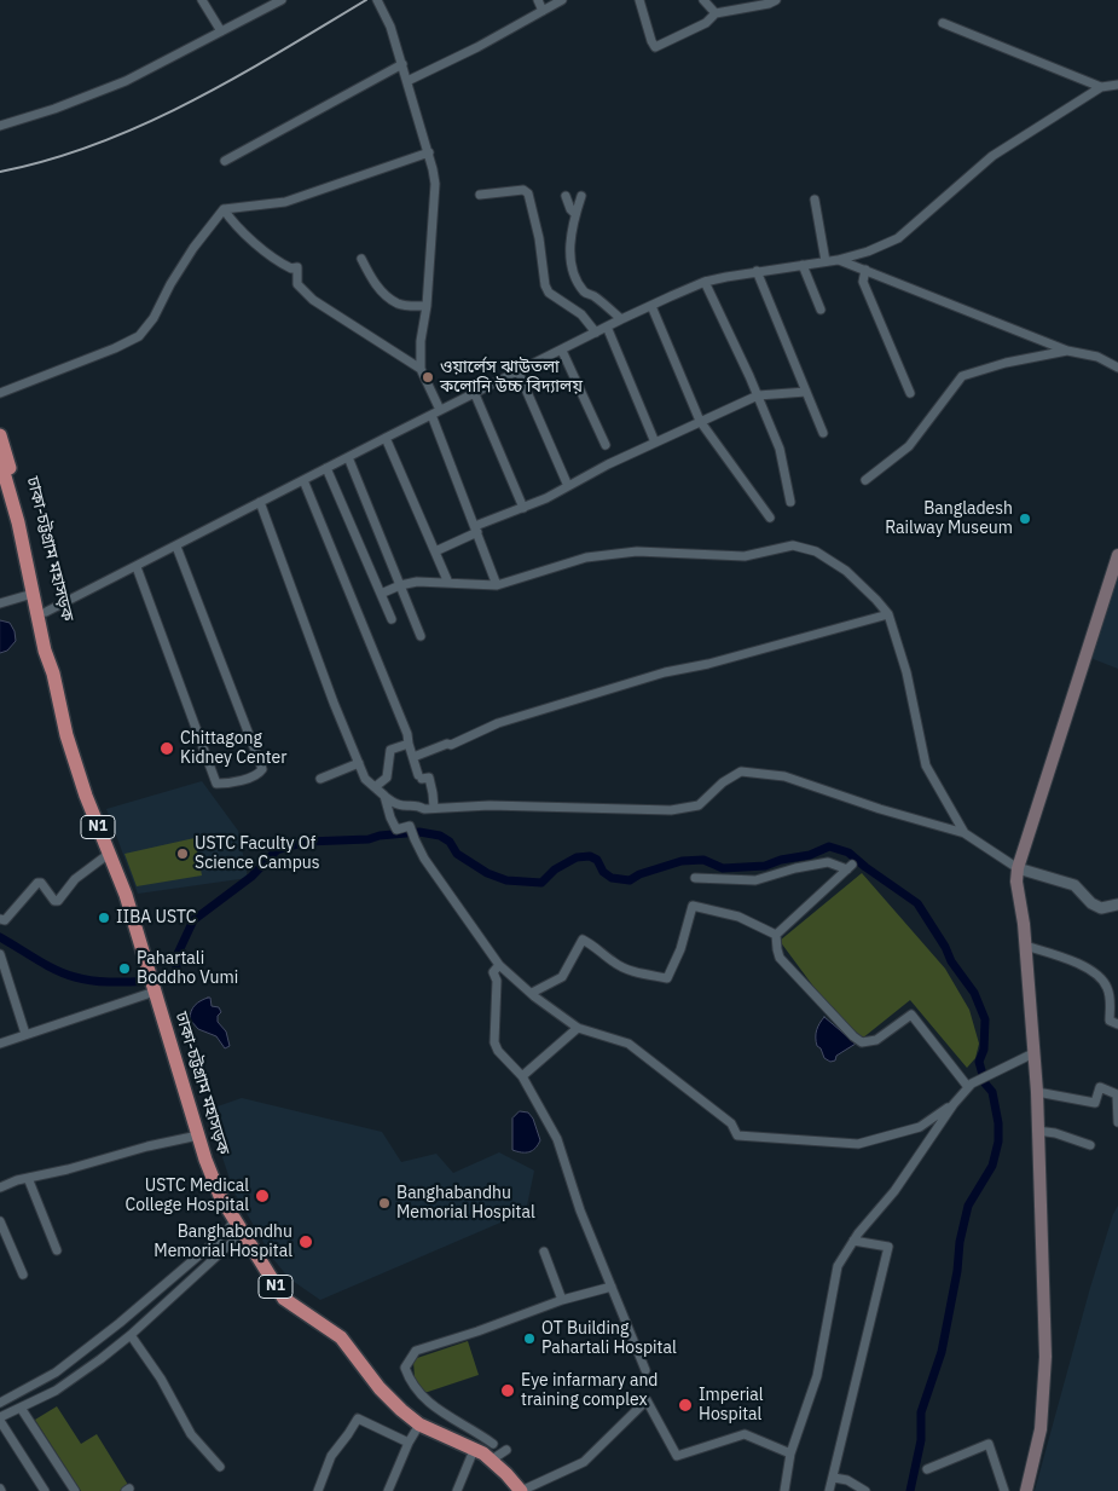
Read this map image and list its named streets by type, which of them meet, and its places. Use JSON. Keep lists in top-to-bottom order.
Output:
{
  "streets": {
    "highway": ["ঢাকা-চট্টগ্রাম মহাসড়ক", "N1"]
  },
  "places": [
    "ওয়ার্লেস ঝাউতলা কলোনি উচ্চ বিদ্যালয়",
    "Bangladesh Railway Museum",
    "Chittagong Kidney Center",
    "USTC Faculty Of Science Campus",
    "IIBA USTC",
    "Pahartali Boddho Vumi",
    "USTC Medical College Hospital",
    "Banghabandhu Memorial Hospital",
    "Banghabondhu Memorial Hospital",
    "OT Building Pahartali Hospital",
    "Eye infarmary and training complex",
    "Imperial Hospital"
  ]
}
